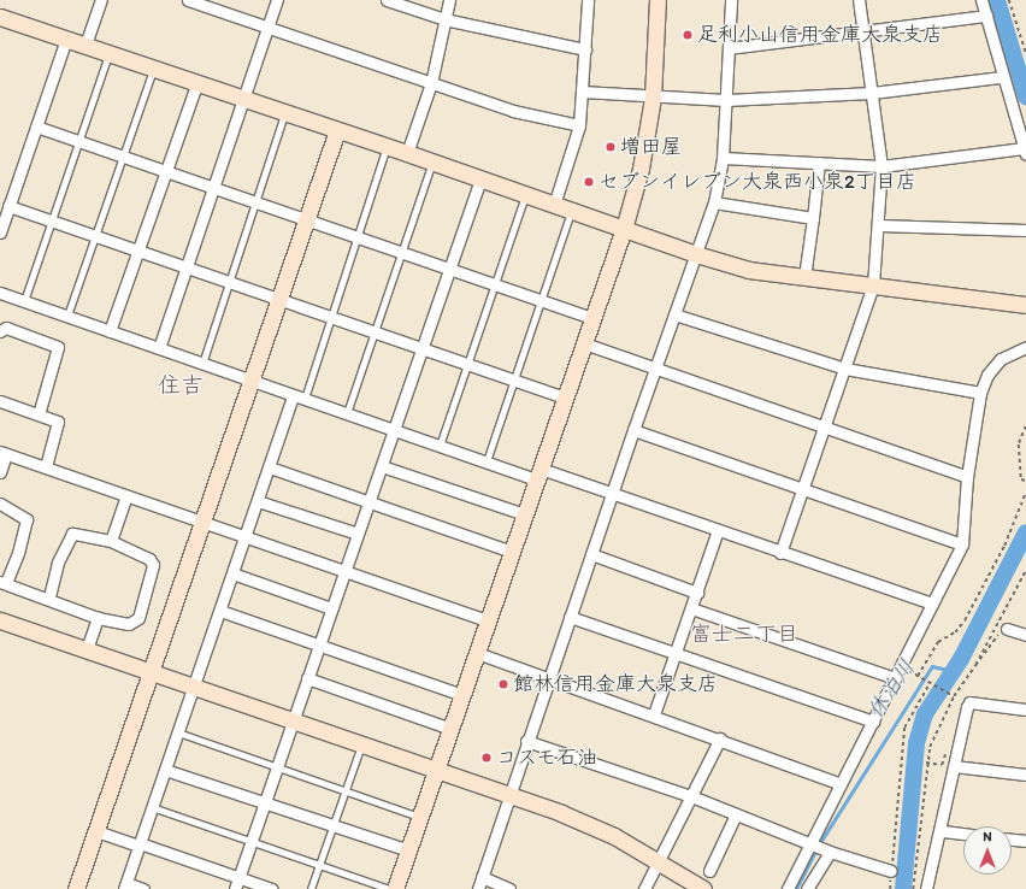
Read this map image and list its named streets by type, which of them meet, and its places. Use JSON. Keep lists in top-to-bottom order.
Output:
{
  "districts": ["住吉", "富士二丁目"],
  "water": ["休泊川"],
  "places": [
    "足利小山信用金庫大泉支店",
    "増田屋",
    "セブンイレブン大泉西小泉2丁目店",
    "館林信用金庫大泉支店",
    "コスモ石油"
  ],
  "north": "top"
}
